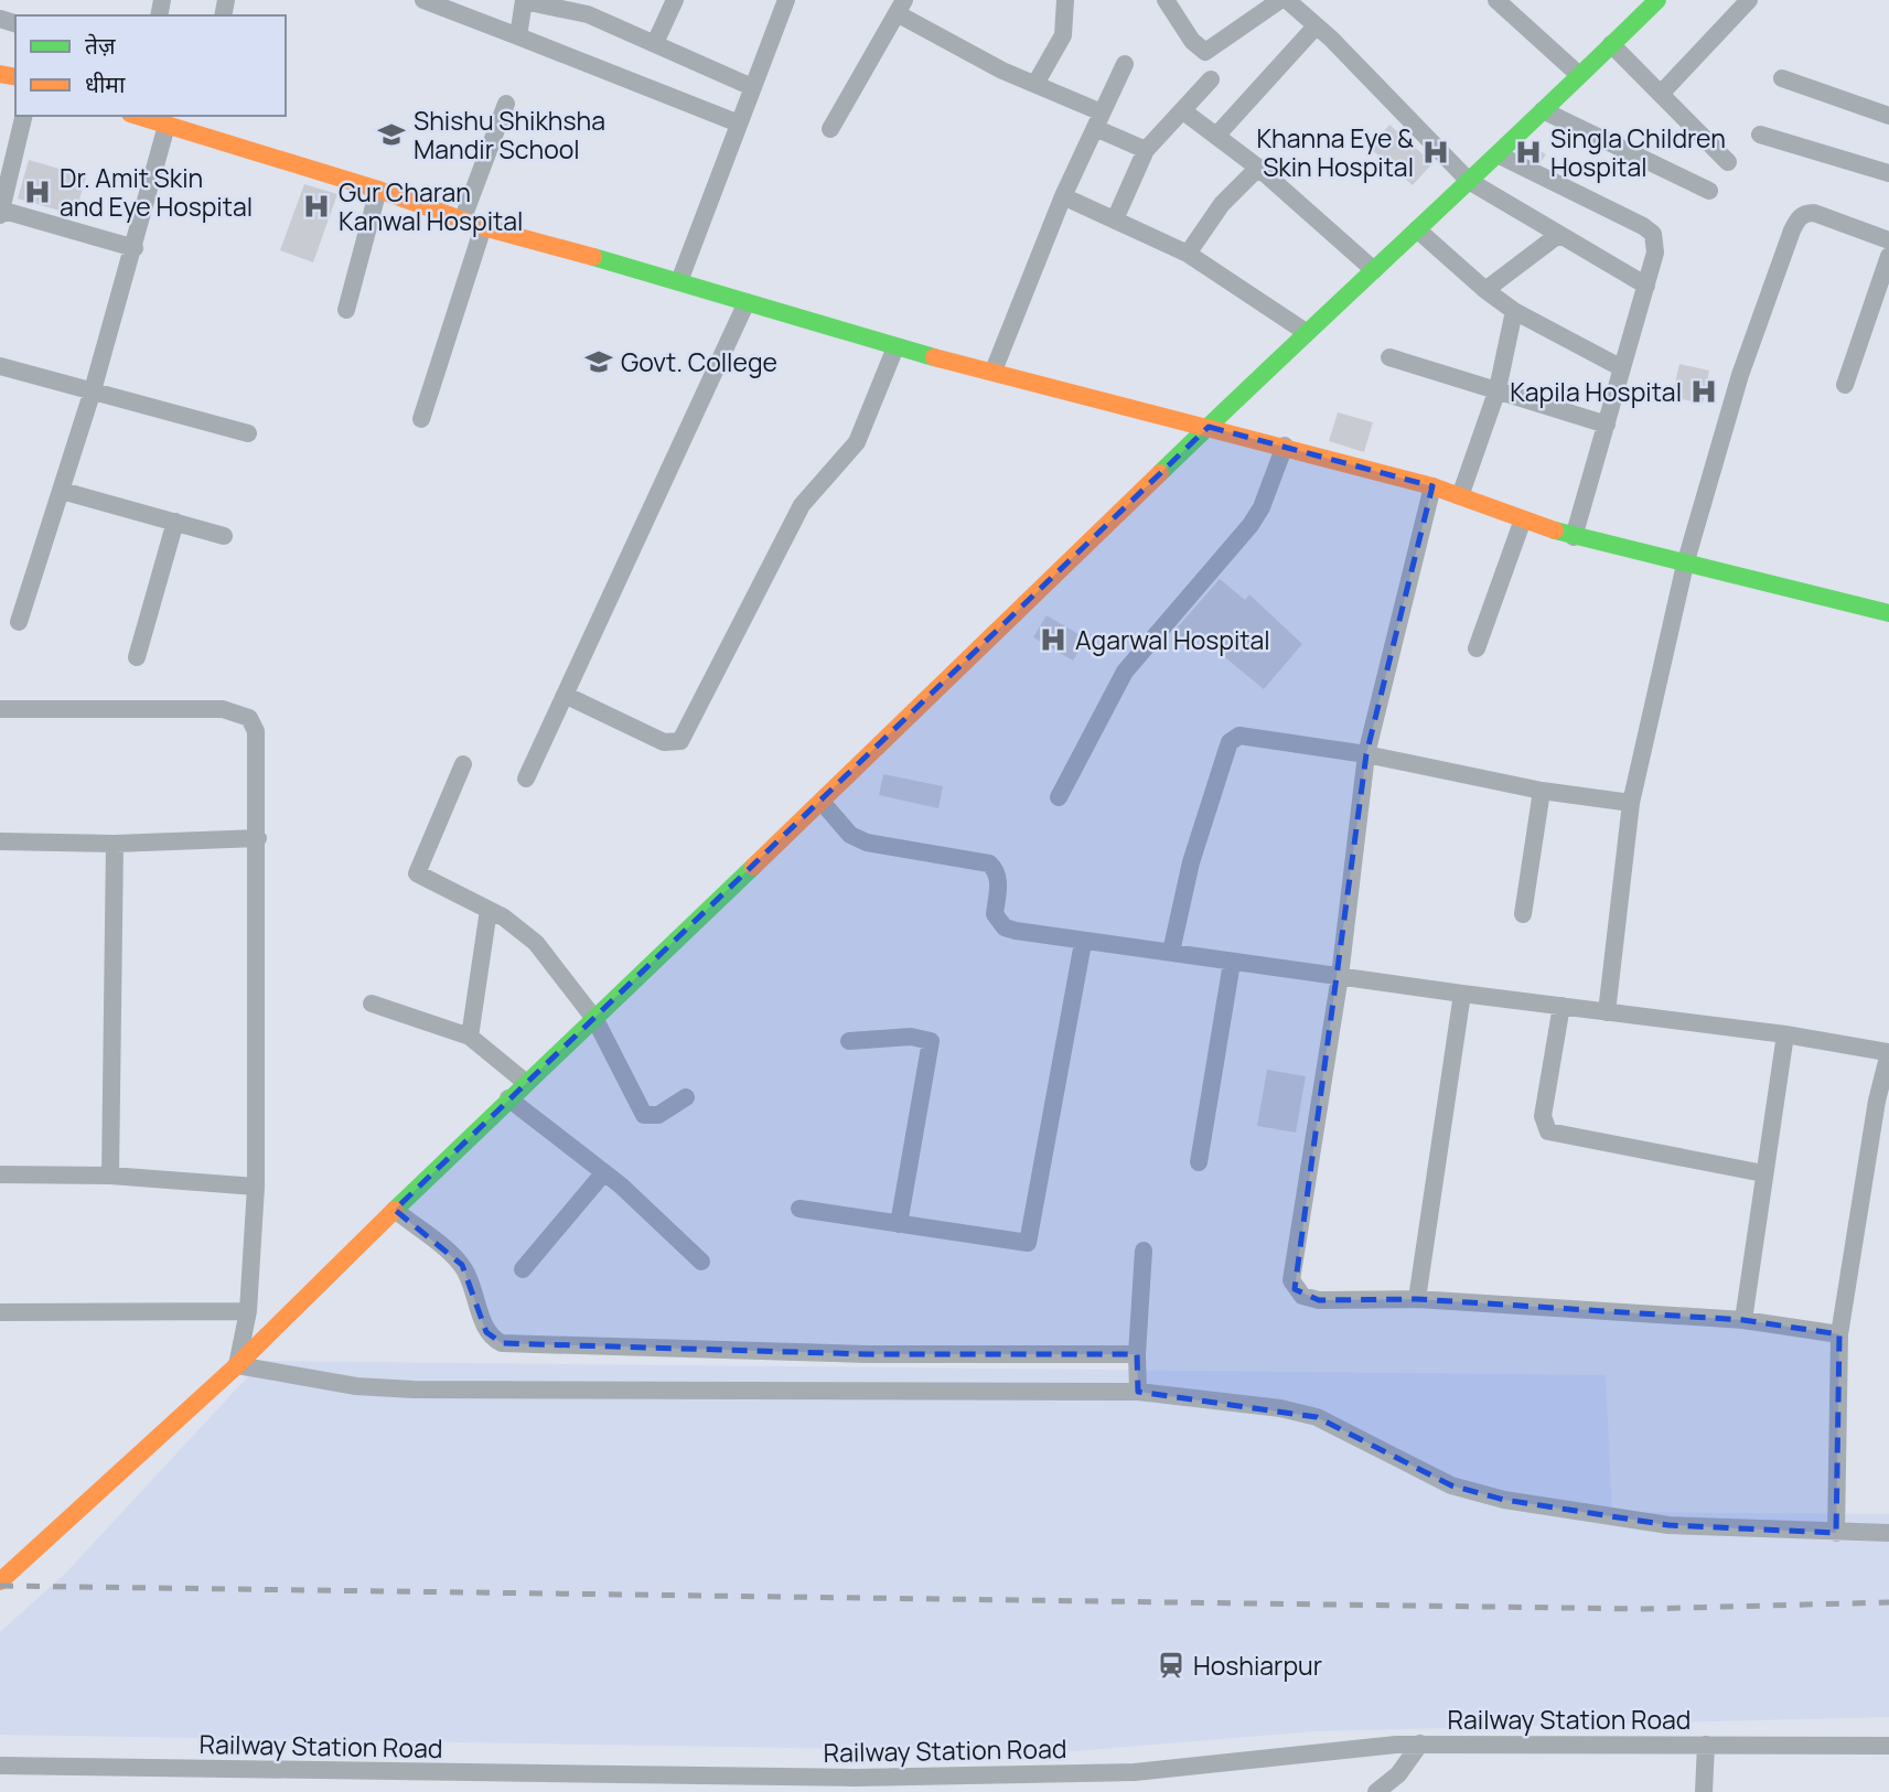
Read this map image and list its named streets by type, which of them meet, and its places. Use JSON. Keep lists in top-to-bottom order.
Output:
{
  "streets": {
    "street": ["Railway Station Road"]
  },
  "places": {
    "school or university": ["Shishu Shikhsha Mandir School", "Govt. College"],
    "hospital": [
      "Khanna Eye & Skin Hospital",
      "Singla Children Hospital",
      "Dr. Amit Skin and Eye Hospital",
      "Gur Charan Kanwal Hospital",
      "Kapila Hospital",
      "Agarwal Hospital"
    ],
    "station": ["Hoshiarpur"]
  },
  "legend": ["तेज़", "धीमा"]
}
